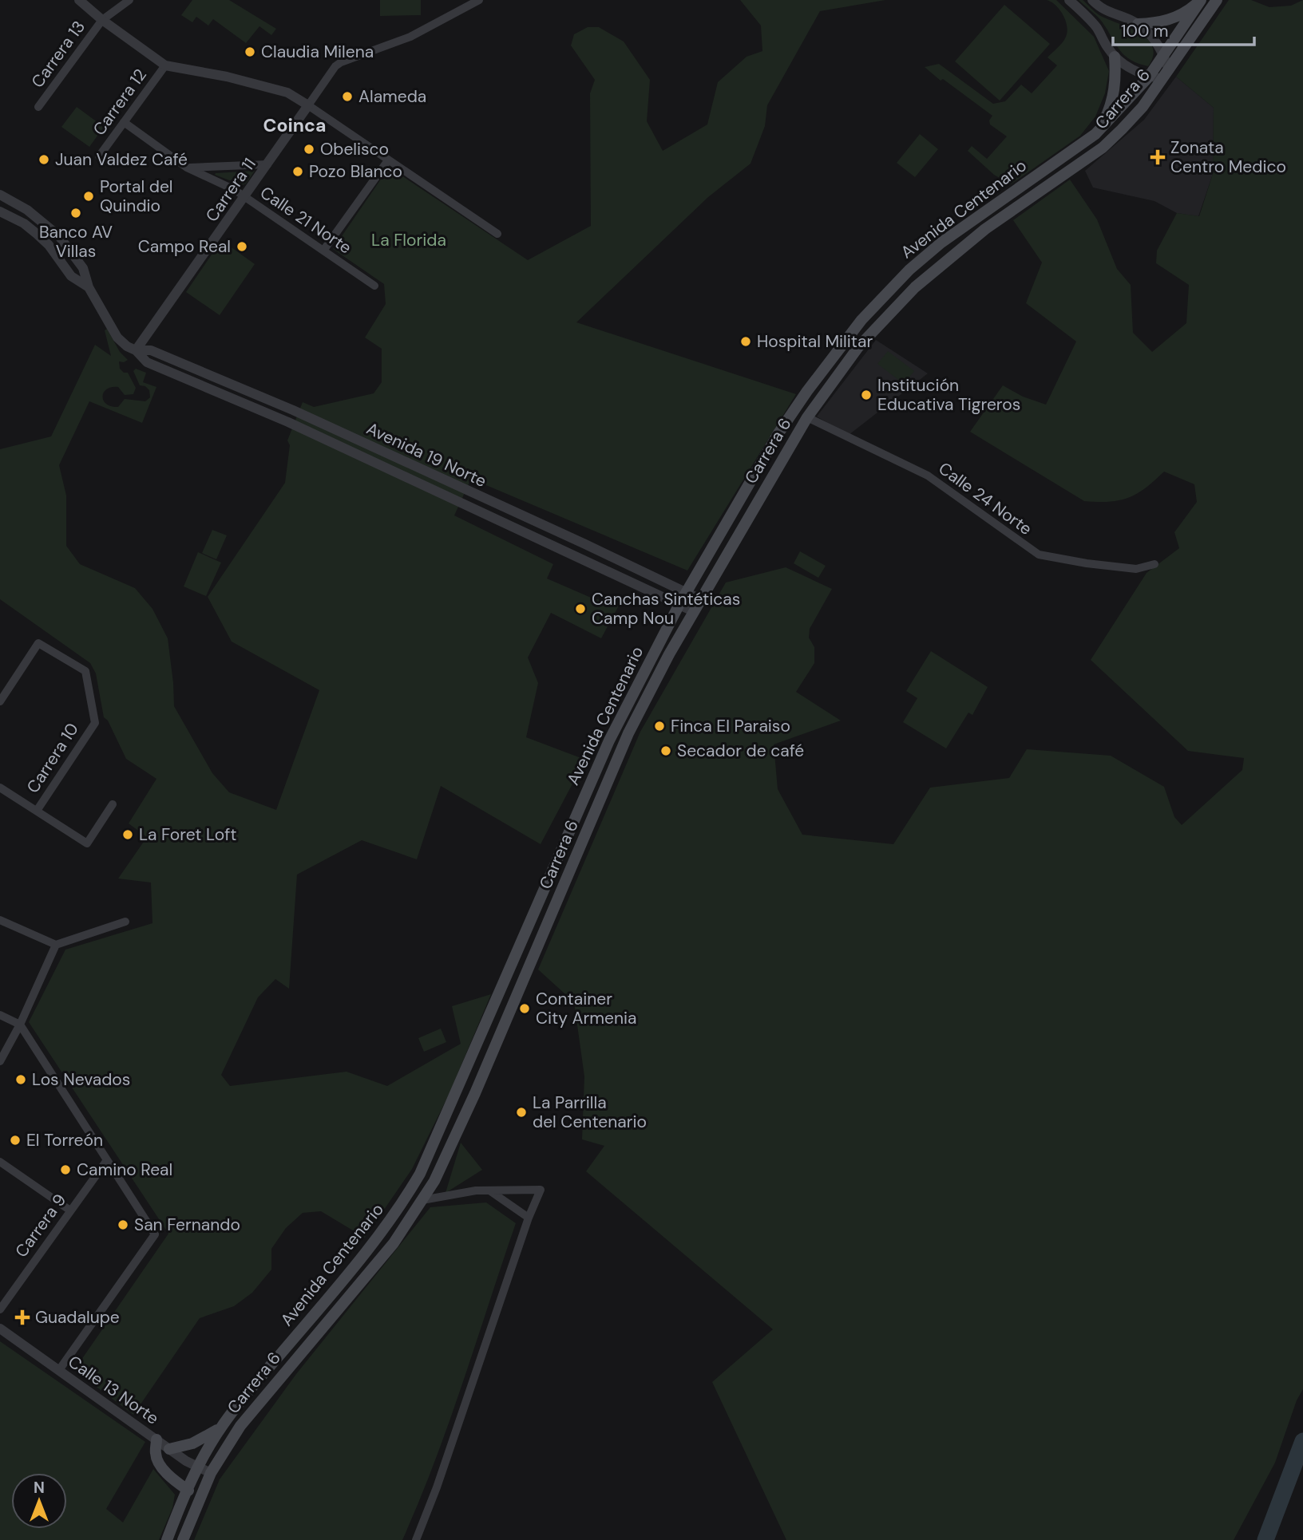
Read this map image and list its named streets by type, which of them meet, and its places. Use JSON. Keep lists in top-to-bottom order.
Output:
{
  "streets": {
    "main road": ["Carrera 6", "Avenida Centenario"],
    "street": [
      "Carrera 13",
      "Carrera 12",
      "Carrera 11",
      "Calle 21 Norte",
      "Avenida 19 Norte",
      "Calle 24 Norte",
      "Carrera 10",
      "Carrera 9",
      "Calle 13 Norte"
    ]
  },
  "crossings": [
    ["Carrera 6", "Avenida 19 Norte"],
    ["Carrera 6", "Calle 24 Norte"],
    ["Carrera 6", "Calle 13 Norte"],
    ["Carrera 12", "Calle 21 Norte"],
    ["Carrera 11", "Calle 21 Norte"],
    ["Carrera 11", "Avenida 19 Norte"],
    ["Avenida Centenario", "Avenida 19 Norte"],
    ["Avenida Centenario", "Calle 13 Norte"]
  ],
  "districts": ["Coinca"],
  "parks": ["La Florida"],
  "places": {
    "other": [
      "Claudia Milena",
      "Alameda",
      "Obelisco",
      "Juan Valdez Café",
      "Pozo Blanco",
      "Portal del Quindio",
      "Banco AV Villas",
      "Campo Real",
      "Hospital Militar",
      "Institución Educativa Tigreros",
      "Canchas Sintéticas Camp Nou",
      "Finca El Paraiso",
      "Secador de café",
      "La Foret Loft",
      "Container City Armenia",
      "Los Nevados",
      "La Parrilla del Centenario",
      "El Torreón",
      "Camino Real",
      "San Fernando"
    ],
    "health": ["Zonata Centro Medico", "Guadalupe"]
  },
  "scale_bar": "100 m",
  "north": "top"
}
